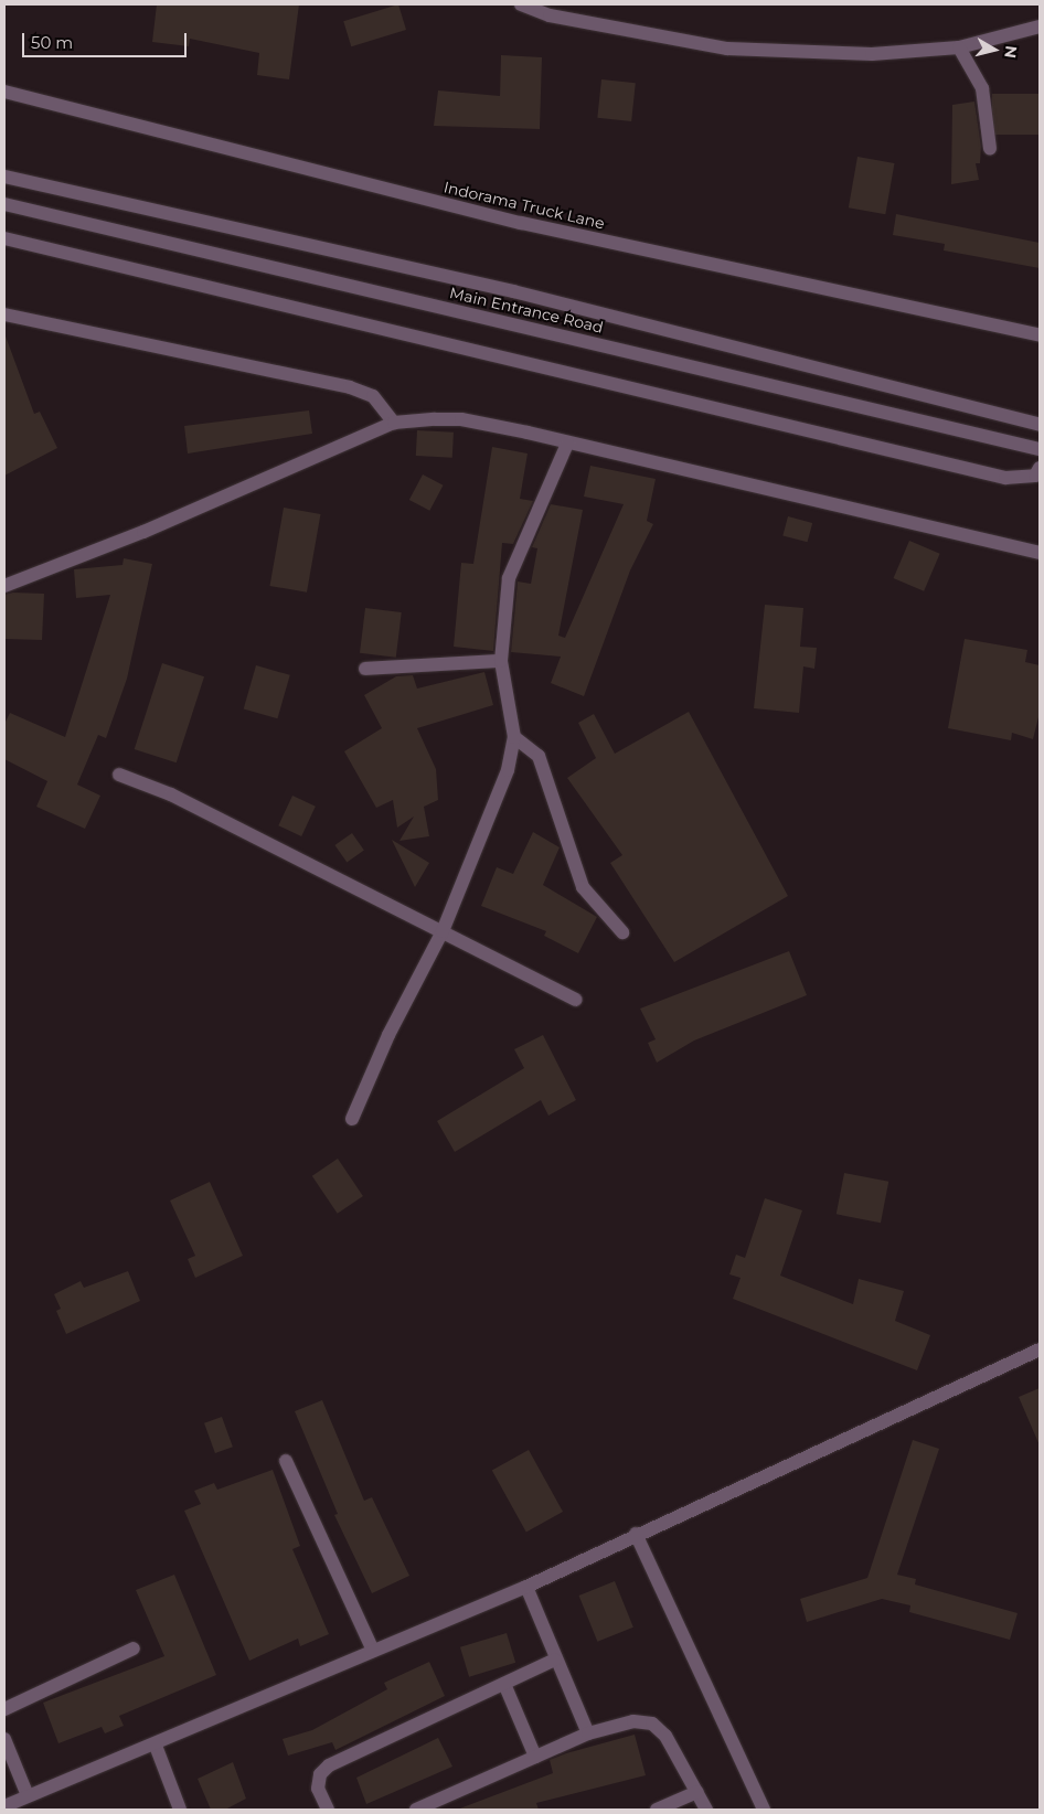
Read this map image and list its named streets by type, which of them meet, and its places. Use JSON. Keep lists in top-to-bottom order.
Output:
{
  "streets": {
    "street": ["Indorama Truck Lane", "Main Entrance Road"]
  },
  "scale_bar": "50 m",
  "north": "right"
}
